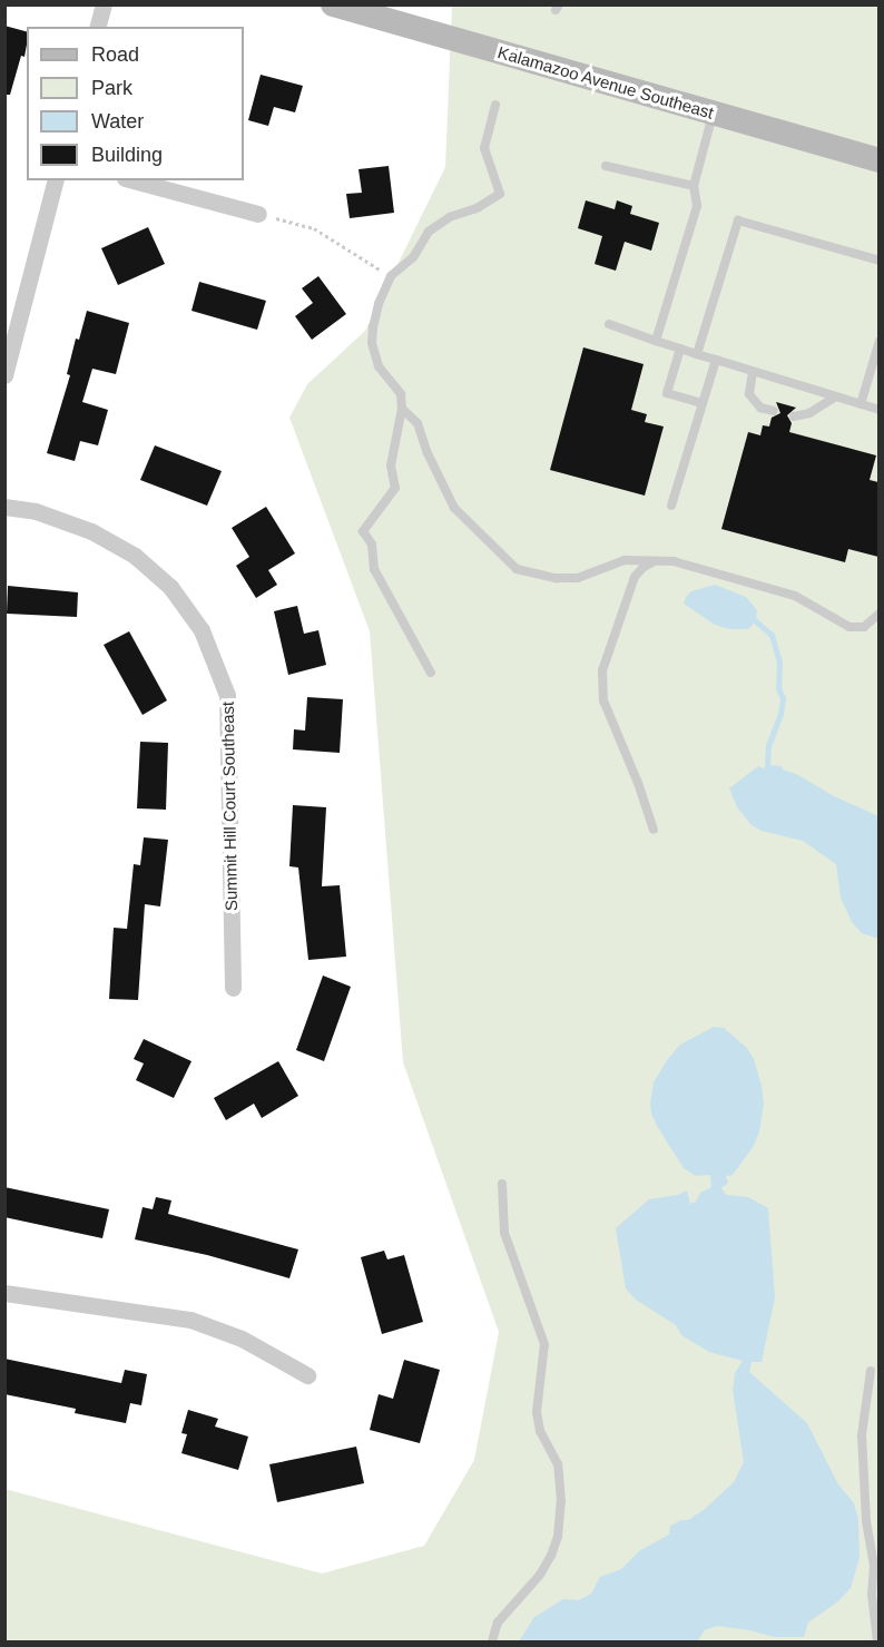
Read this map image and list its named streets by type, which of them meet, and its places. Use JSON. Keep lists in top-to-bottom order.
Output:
{
  "streets": {
    "street": ["Kalamazoo Avenue Southeast", "Summit Hill Court Southeast"]
  },
  "legend": [
    "Road",
    "Park",
    "Water",
    "Building"
  ]
}
